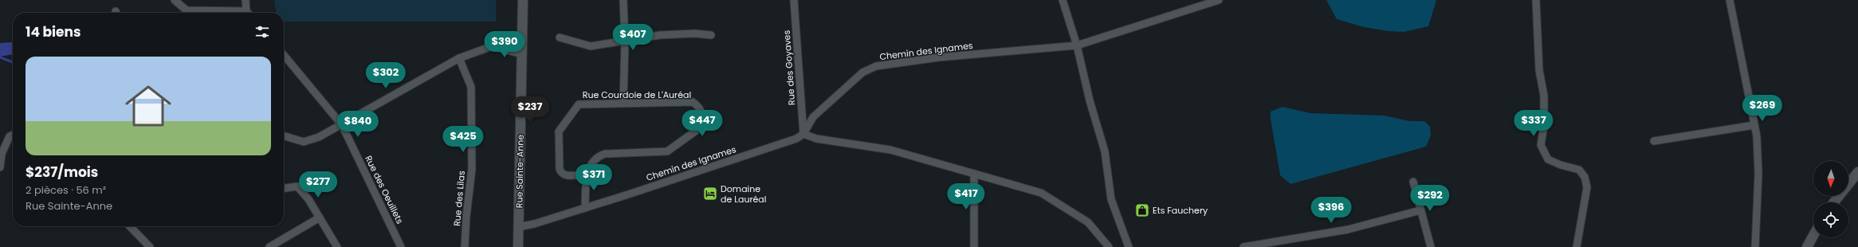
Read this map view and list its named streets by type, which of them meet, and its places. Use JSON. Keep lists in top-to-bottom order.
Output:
{
  "streets": {
    "main road": ["Rue Sainte-Anne"],
    "street": [
      "Chemin des Ignames",
      "Rue des Goyaves",
      "Rue Courdoie de L'Auréal",
      "Rue des Oeuillets",
      "Rue des Lilas"
    ]
  },
  "crossings": [
    ["Chemin des Ignames", "Rue des Goyaves"],
    ["Chemin des Ignames", "Rue Sainte-Anne"]
  ],
  "places": {
    "hotel": ["Domaine de Lauréal"],
    "shop": ["Ets Fauchery"]
  },
  "north": "bottom",
  "page": {
    "heading": "14 biens",
    "price": [
      "$407",
      "$390",
      "$302",
      "$269",
      "$237",
      "$447",
      "$337",
      "$840",
      "$425",
      "$371",
      "$277",
      "$417",
      "$292",
      "$396"
    ],
    "list": [
      {
        "name": "$237/mois",
        "note": "2 pièces · 56 m² · Rue Sainte-Anne"
      }
    ]
  }
}
